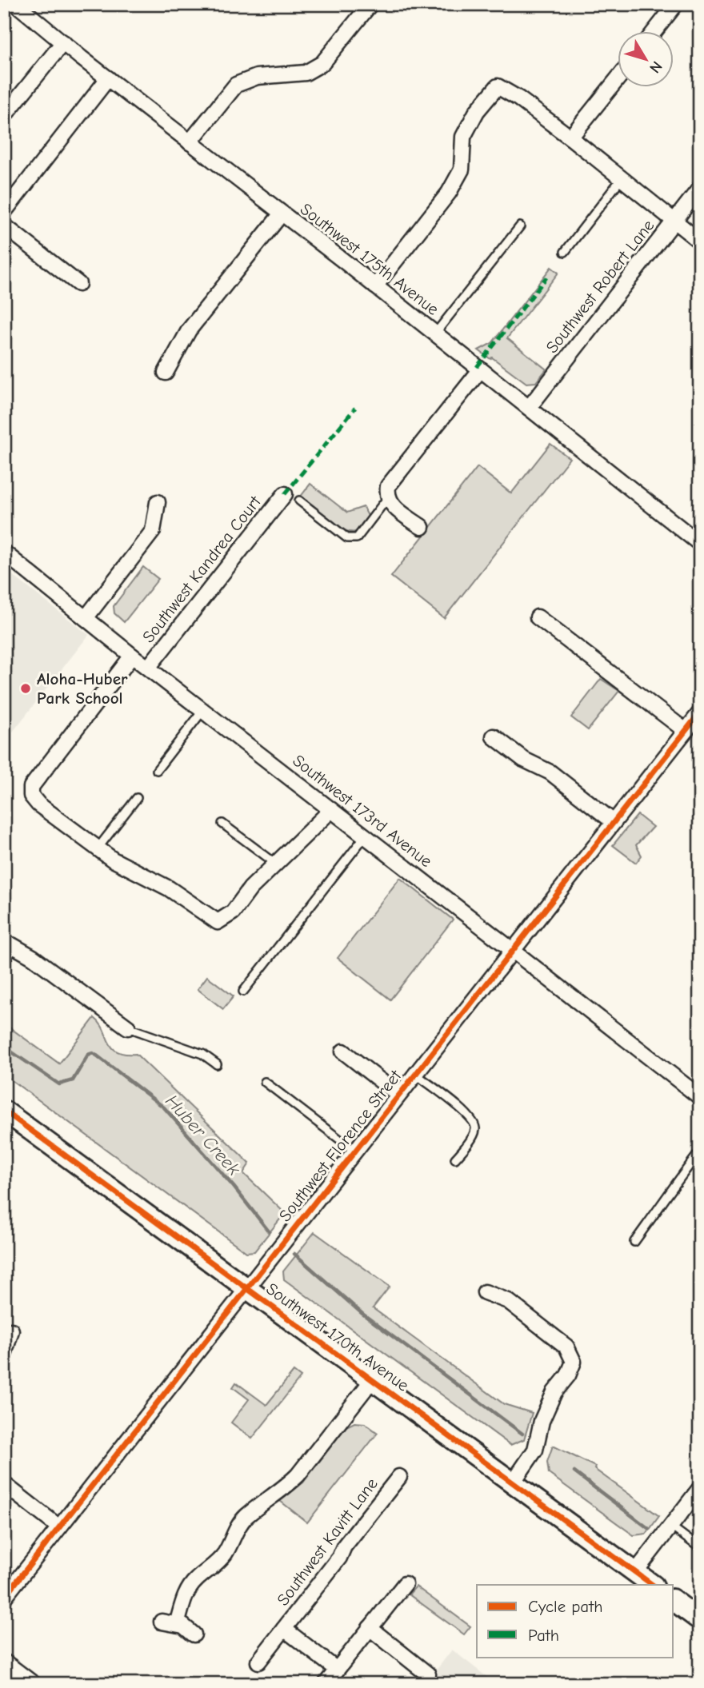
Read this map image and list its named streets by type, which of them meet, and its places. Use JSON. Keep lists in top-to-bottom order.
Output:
{
  "streets": {
    "main road": ["Southwest 170th Avenue"],
    "street": [
      "Southwest 175th Avenue",
      "Southwest Robert Lane",
      "Southwest Kandrea Court",
      "Southwest 173rd Avenue",
      "Southwest Florence Street",
      "Southwest Kavitt Lane"
    ]
  },
  "crossings": [
    ["Southwest 175th Avenue", "Southwest Robert Lane"],
    ["Southwest Kandrea Court", "Southwest 173rd Avenue"],
    ["Southwest 173rd Avenue", "Southwest Florence Street"],
    ["Southwest Florence Street", "Southwest 170th Avenue"]
  ],
  "water": ["Huber Creek"],
  "places": ["Aloha-Huber Park School"],
  "legend": ["Cycle path", "Path"],
  "north": "bottom right"
}
